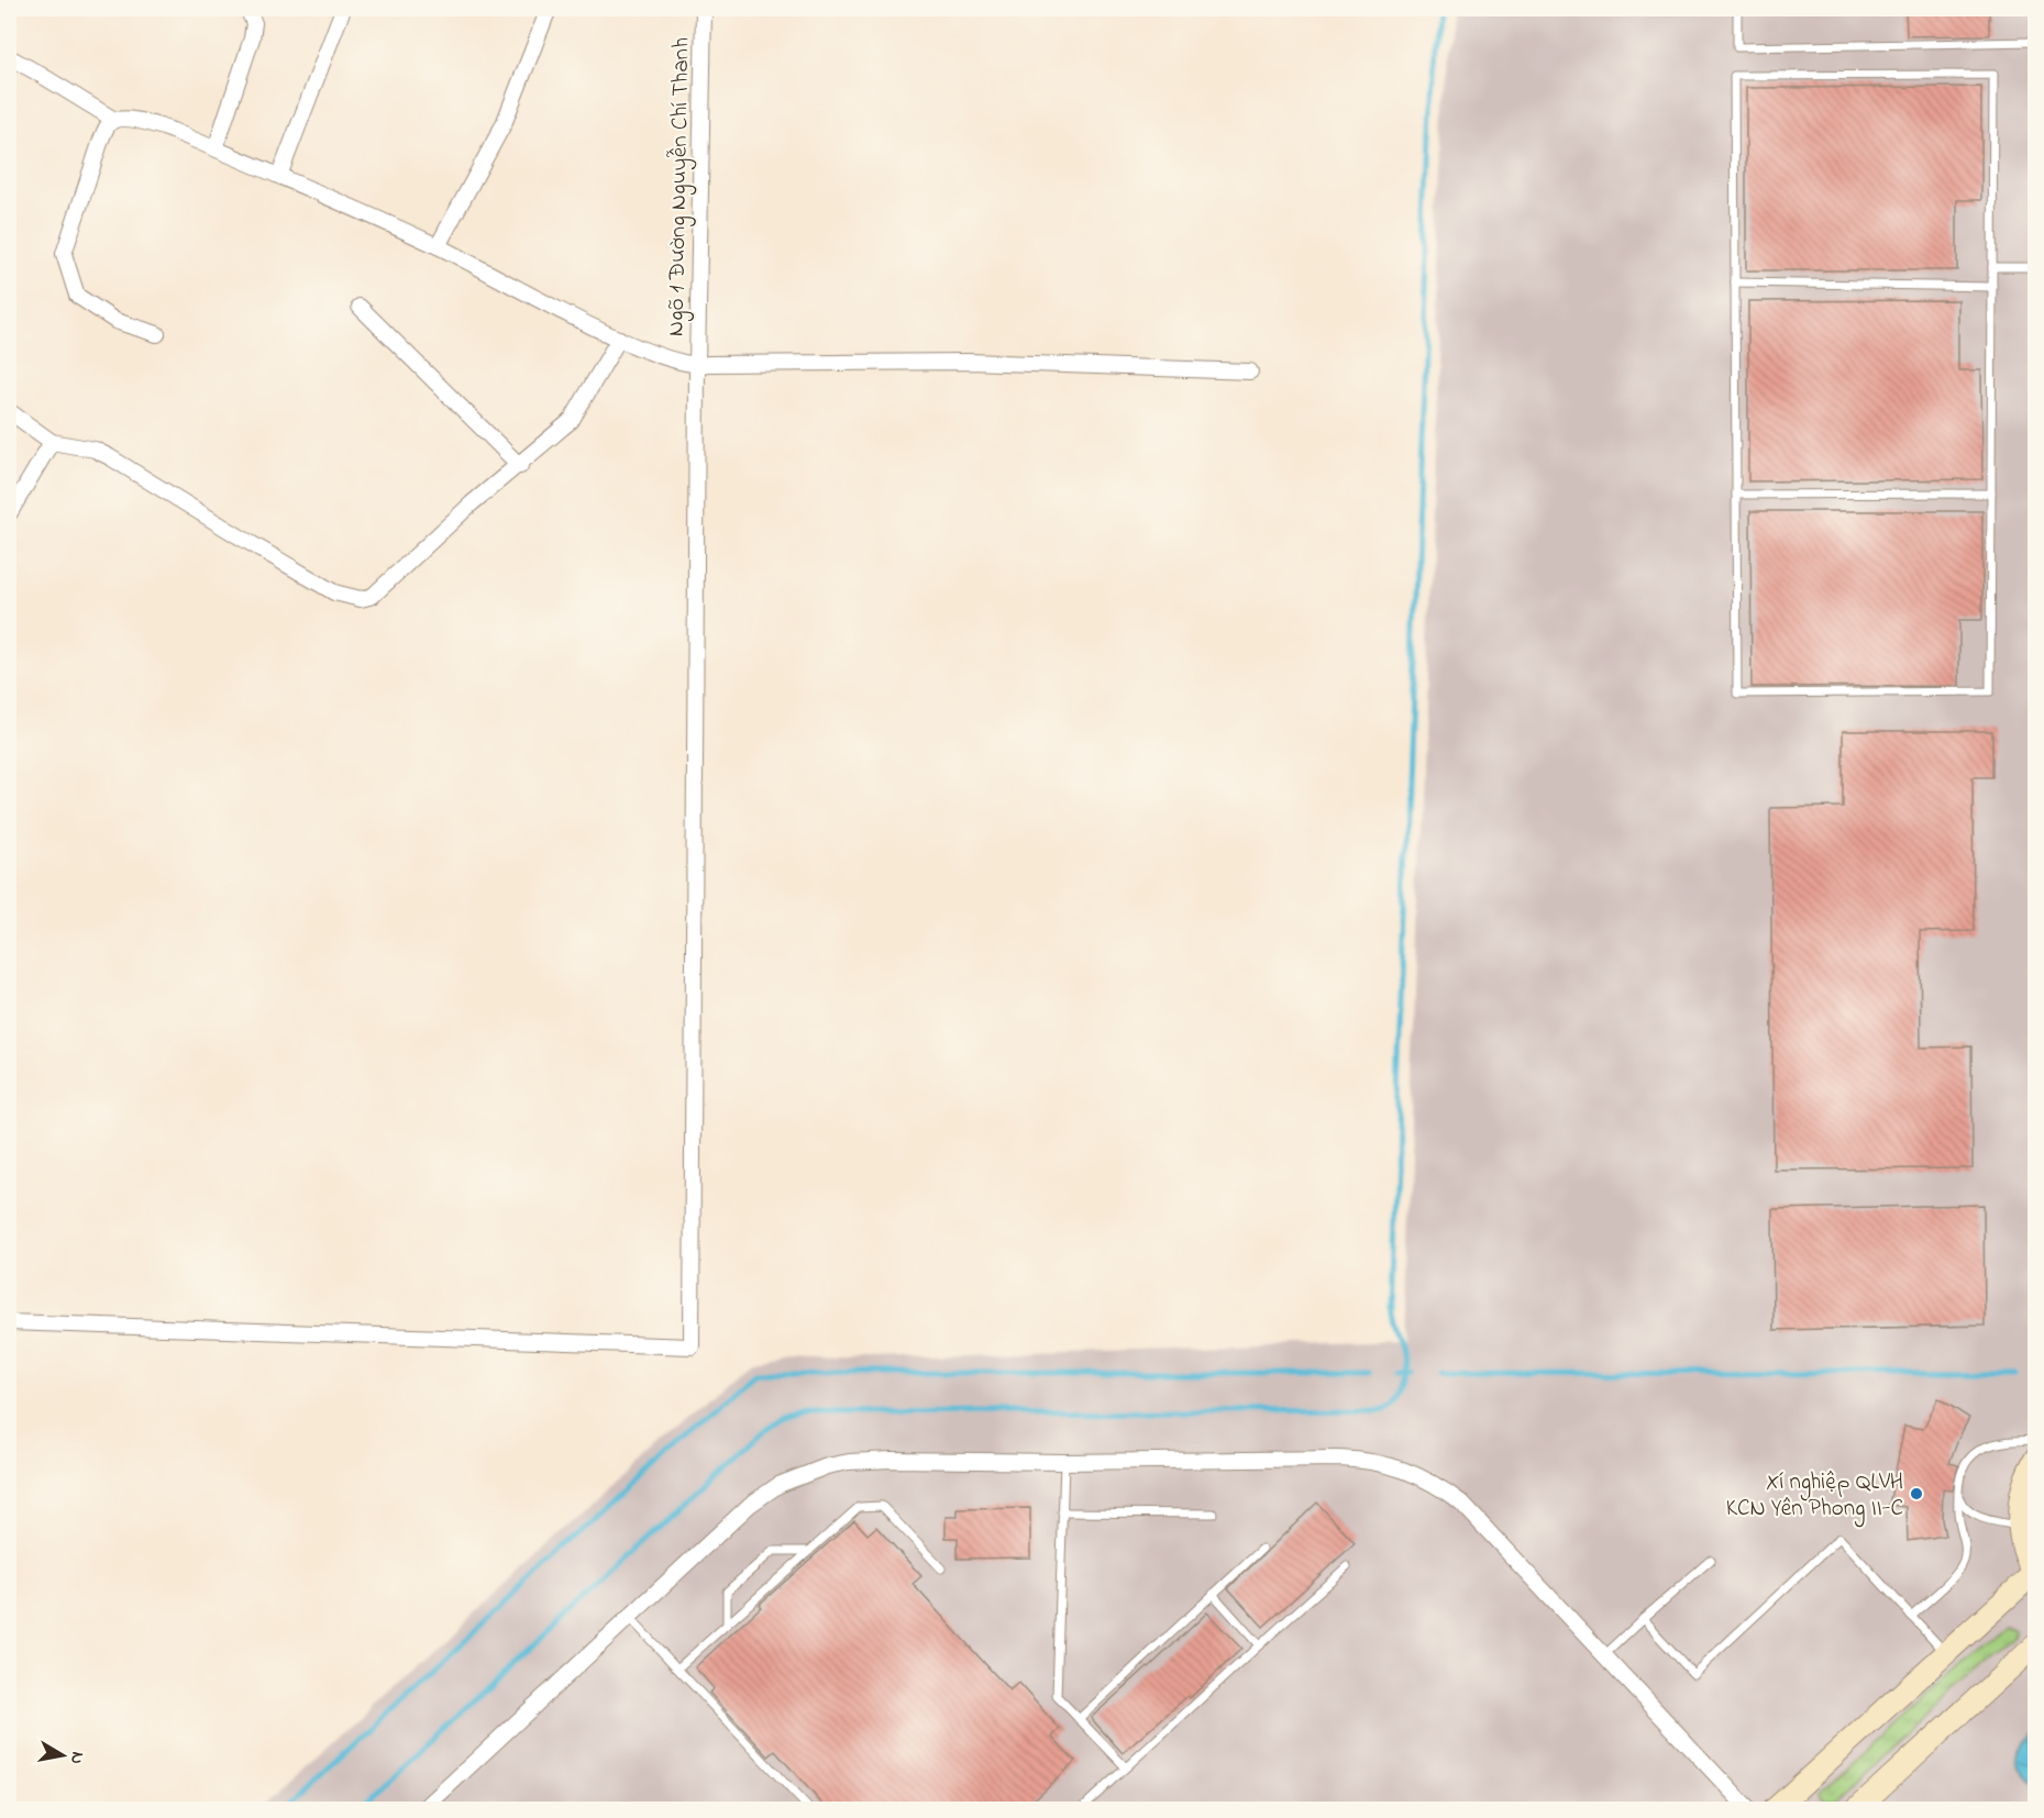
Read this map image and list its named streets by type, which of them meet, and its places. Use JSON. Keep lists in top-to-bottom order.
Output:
{
  "streets": {
    "street": ["Ngõ 1 Đường Nguyễn Chí Thanh"]
  },
  "places": ["Xí nghiệp QLVH KCN Yên Phong II-C"],
  "north": "right"
}
